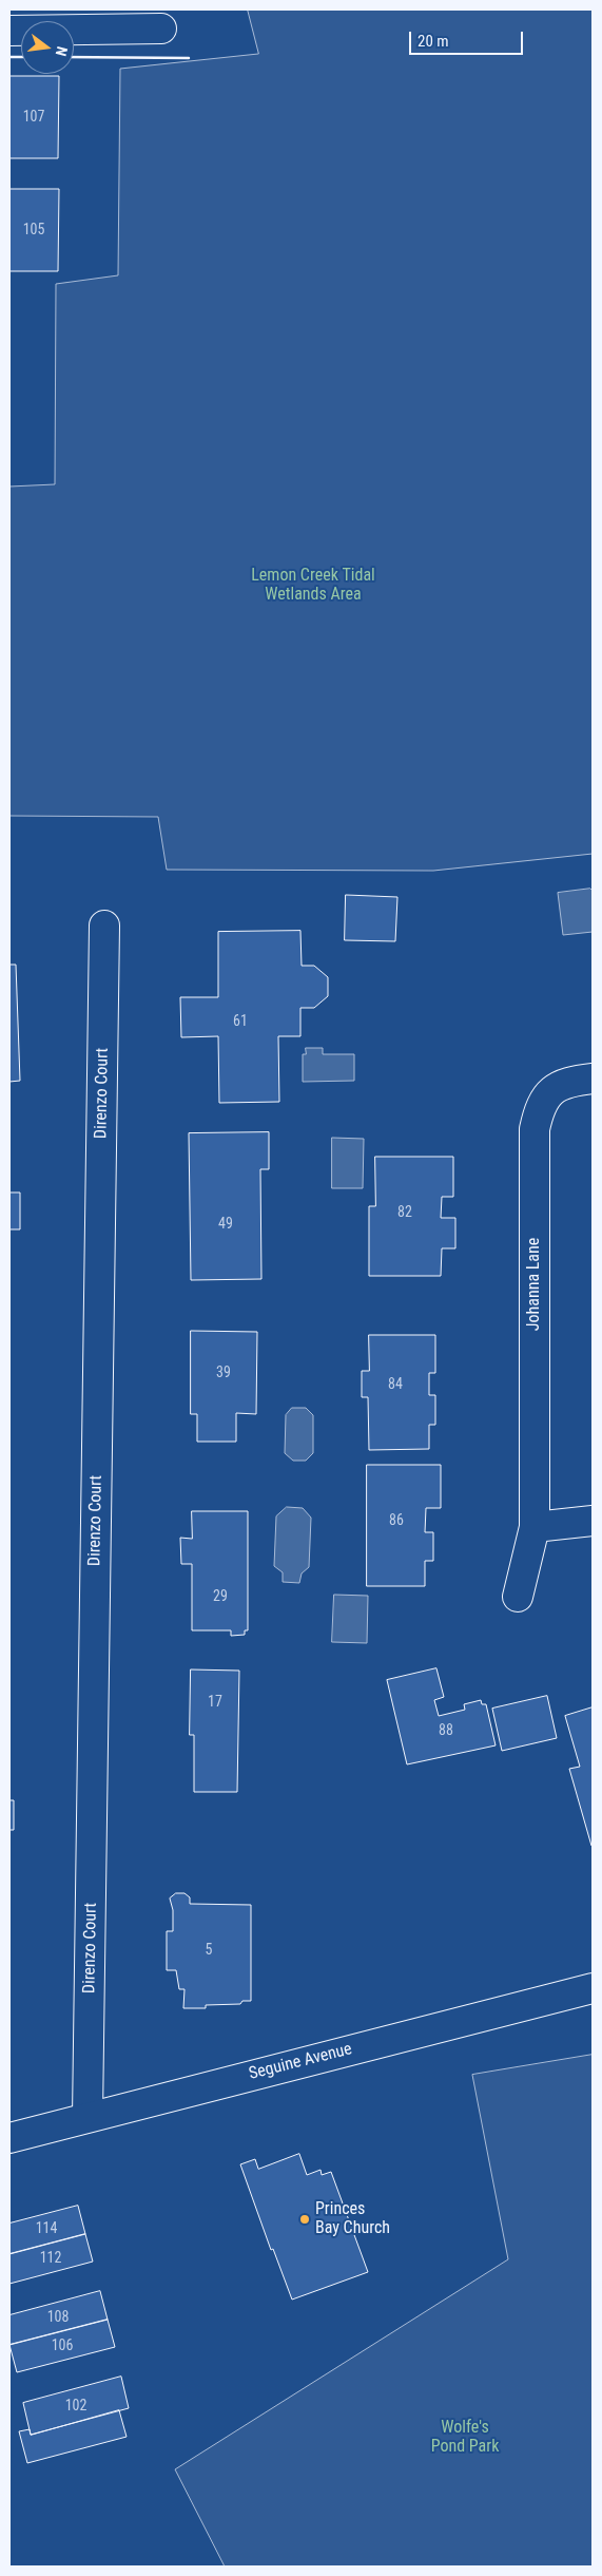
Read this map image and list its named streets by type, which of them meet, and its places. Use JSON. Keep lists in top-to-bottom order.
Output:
{
  "streets": {
    "street": ["Direnzo Court", "Johanna Lane", "Seguine Avenue"]
  },
  "crossings": [
    ["Direnzo Court", "Seguine Avenue"]
  ],
  "parks": ["Lemon Creek Tidal Wetlands Area", "Wolfe's Pond Park"],
  "places": ["Princes Bay Church"],
  "house_numbers": [
    "107",
    "105",
    "61",
    "82",
    "49",
    "39",
    "84",
    "86",
    "29",
    "17",
    "88",
    "5",
    "114",
    "112",
    "108",
    "106",
    "102"
  ],
  "scale_bar": "20 m",
  "north": "right"
}
